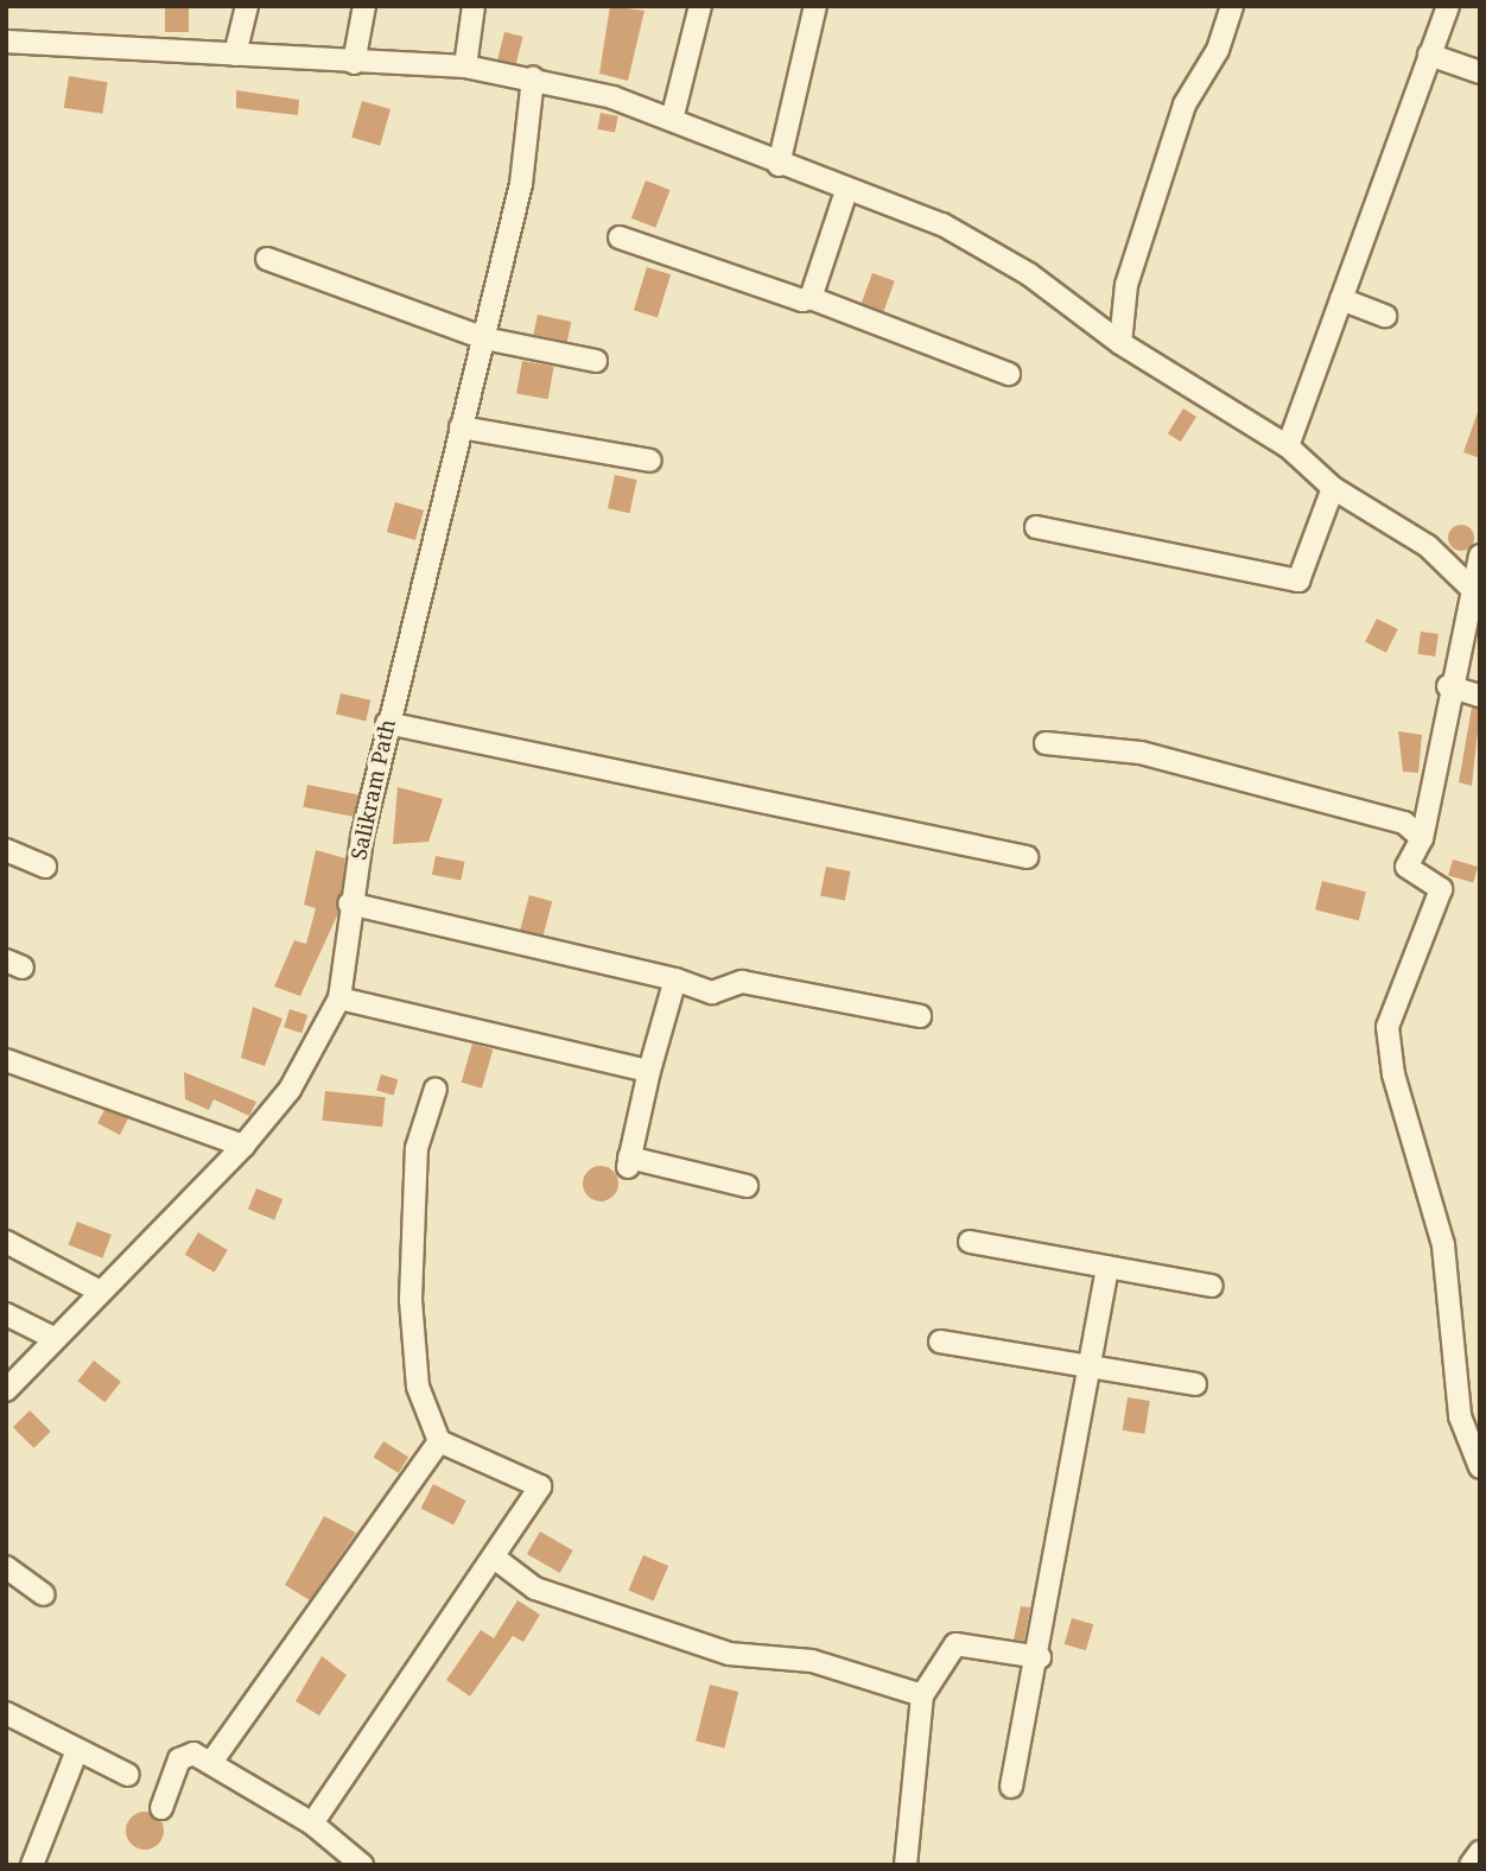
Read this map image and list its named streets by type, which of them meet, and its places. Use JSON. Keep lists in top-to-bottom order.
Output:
{
  "streets": {
    "street": ["Salikram Path"]
  }
}
